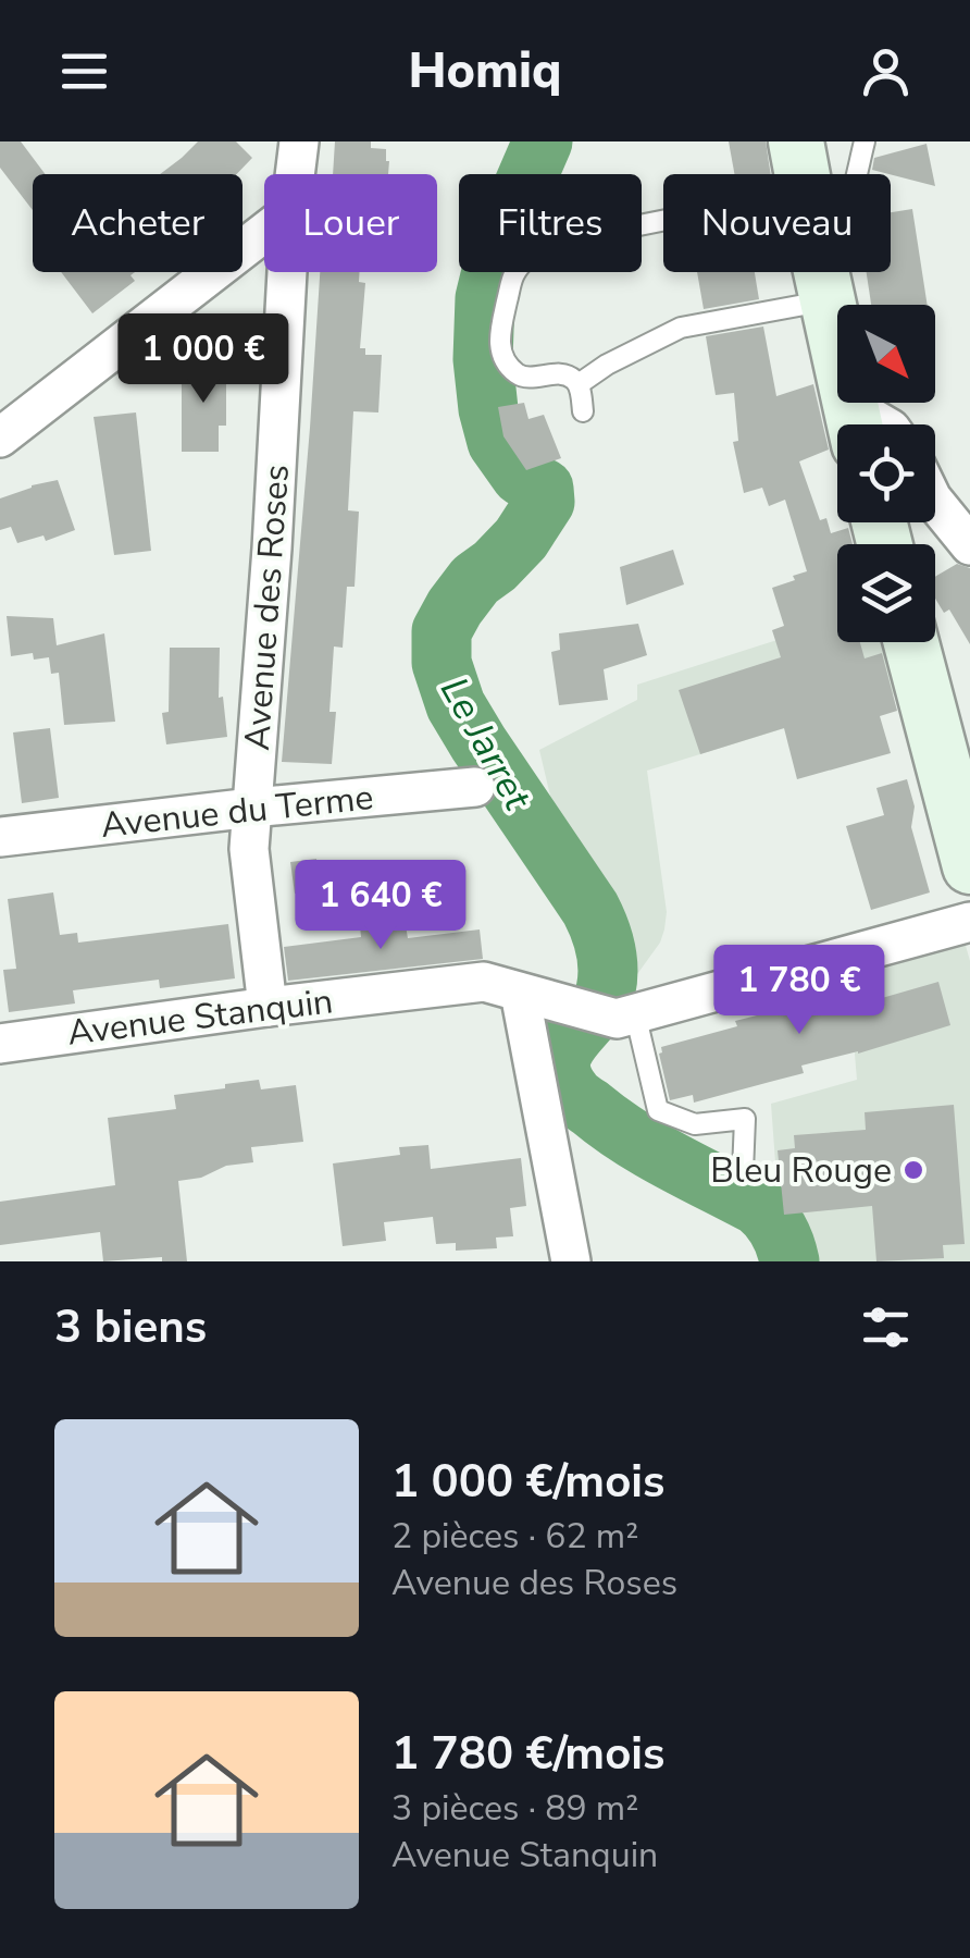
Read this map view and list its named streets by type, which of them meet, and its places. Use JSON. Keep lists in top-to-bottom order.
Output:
{
  "streets": {
    "street": ["Avenue des Roses", "Avenue du Terme", "Avenue Stanquin"]
  },
  "crossings": [
    ["Avenue des Roses", "Avenue du Terme"],
    ["Avenue des Roses", "Avenue Stanquin"]
  ],
  "water": ["Le Jarret"],
  "places": ["Bleu Rouge"],
  "north": "bottom right",
  "page": {
    "header": "Homiq",
    "chip": [
      "Acheter",
      "Louer",
      "Filtres",
      "Nouveau"
    ],
    "price": ["1 000 €", "1 640 €", "1 780 €"],
    "heading": "3 biens",
    "list": [
      {
        "name": "1 000 €/mois",
        "note": "2 pièces · 62 m² · Avenue des Roses"
      },
      {
        "name": "1 780 €/mois",
        "note": "3 pièces · 89 m² · Avenue Stanquin"
      }
    ]
  }
}
